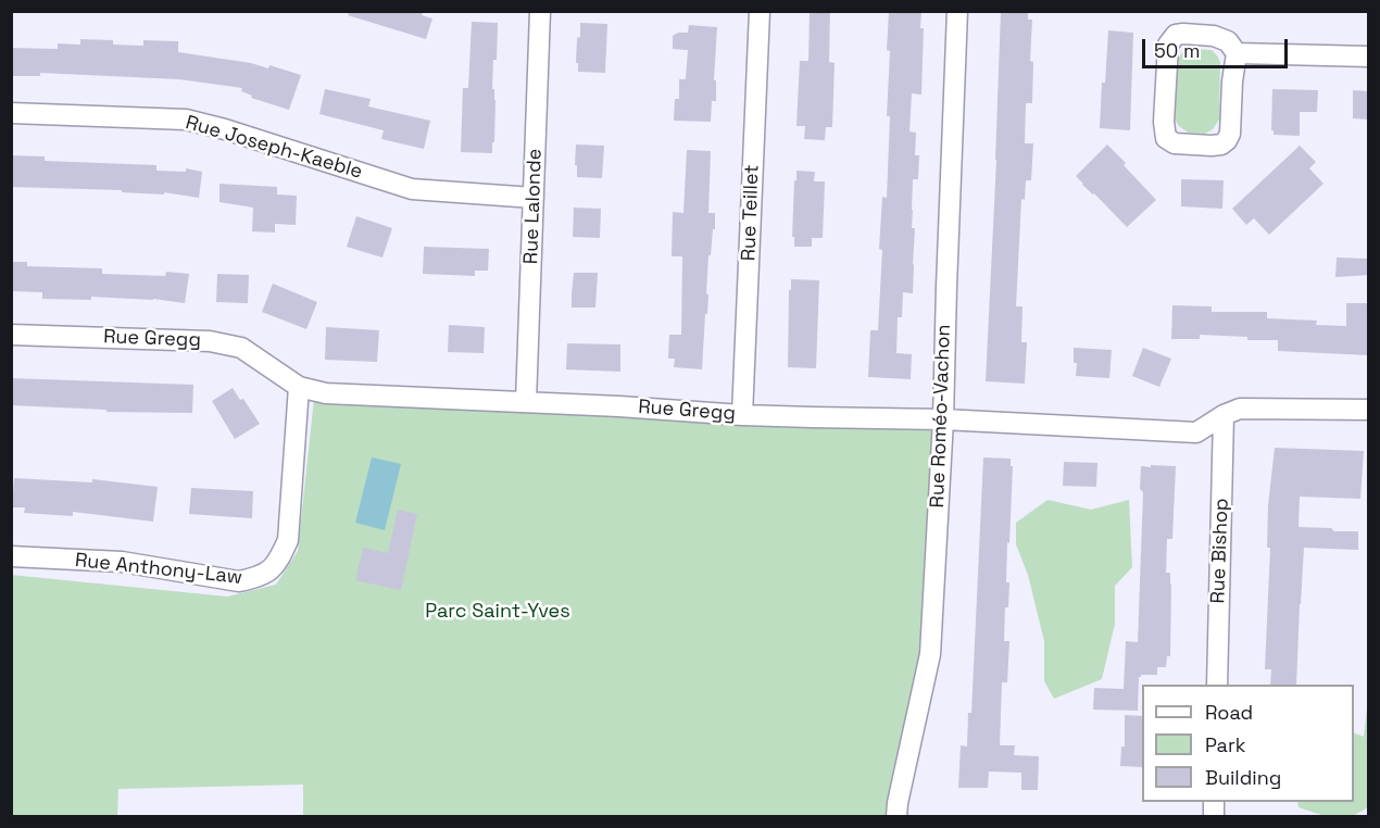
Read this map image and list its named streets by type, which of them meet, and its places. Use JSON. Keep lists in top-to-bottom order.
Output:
{
  "streets": {
    "street": [
      "Rue Joseph-Kaeble",
      "Rue Lalonde",
      "Rue Teillet",
      "Rue Gregg",
      "Rue Roméo-Vachon",
      "Rue Bishop",
      "Rue Anthony-Law"
    ]
  },
  "crossings": [
    ["Rue Joseph-Kaeble", "Rue Lalonde"],
    ["Rue Lalonde", "Rue Gregg"],
    ["Rue Teillet", "Rue Gregg"],
    ["Rue Gregg", "Rue Roméo-Vachon"],
    ["Rue Gregg", "Rue Bishop"],
    ["Rue Gregg", "Rue Anthony-Law"]
  ],
  "parks": ["Parc Saint-Yves"],
  "legend": ["Road", "Park", "Building"],
  "scale_bar": "50 m"
}
